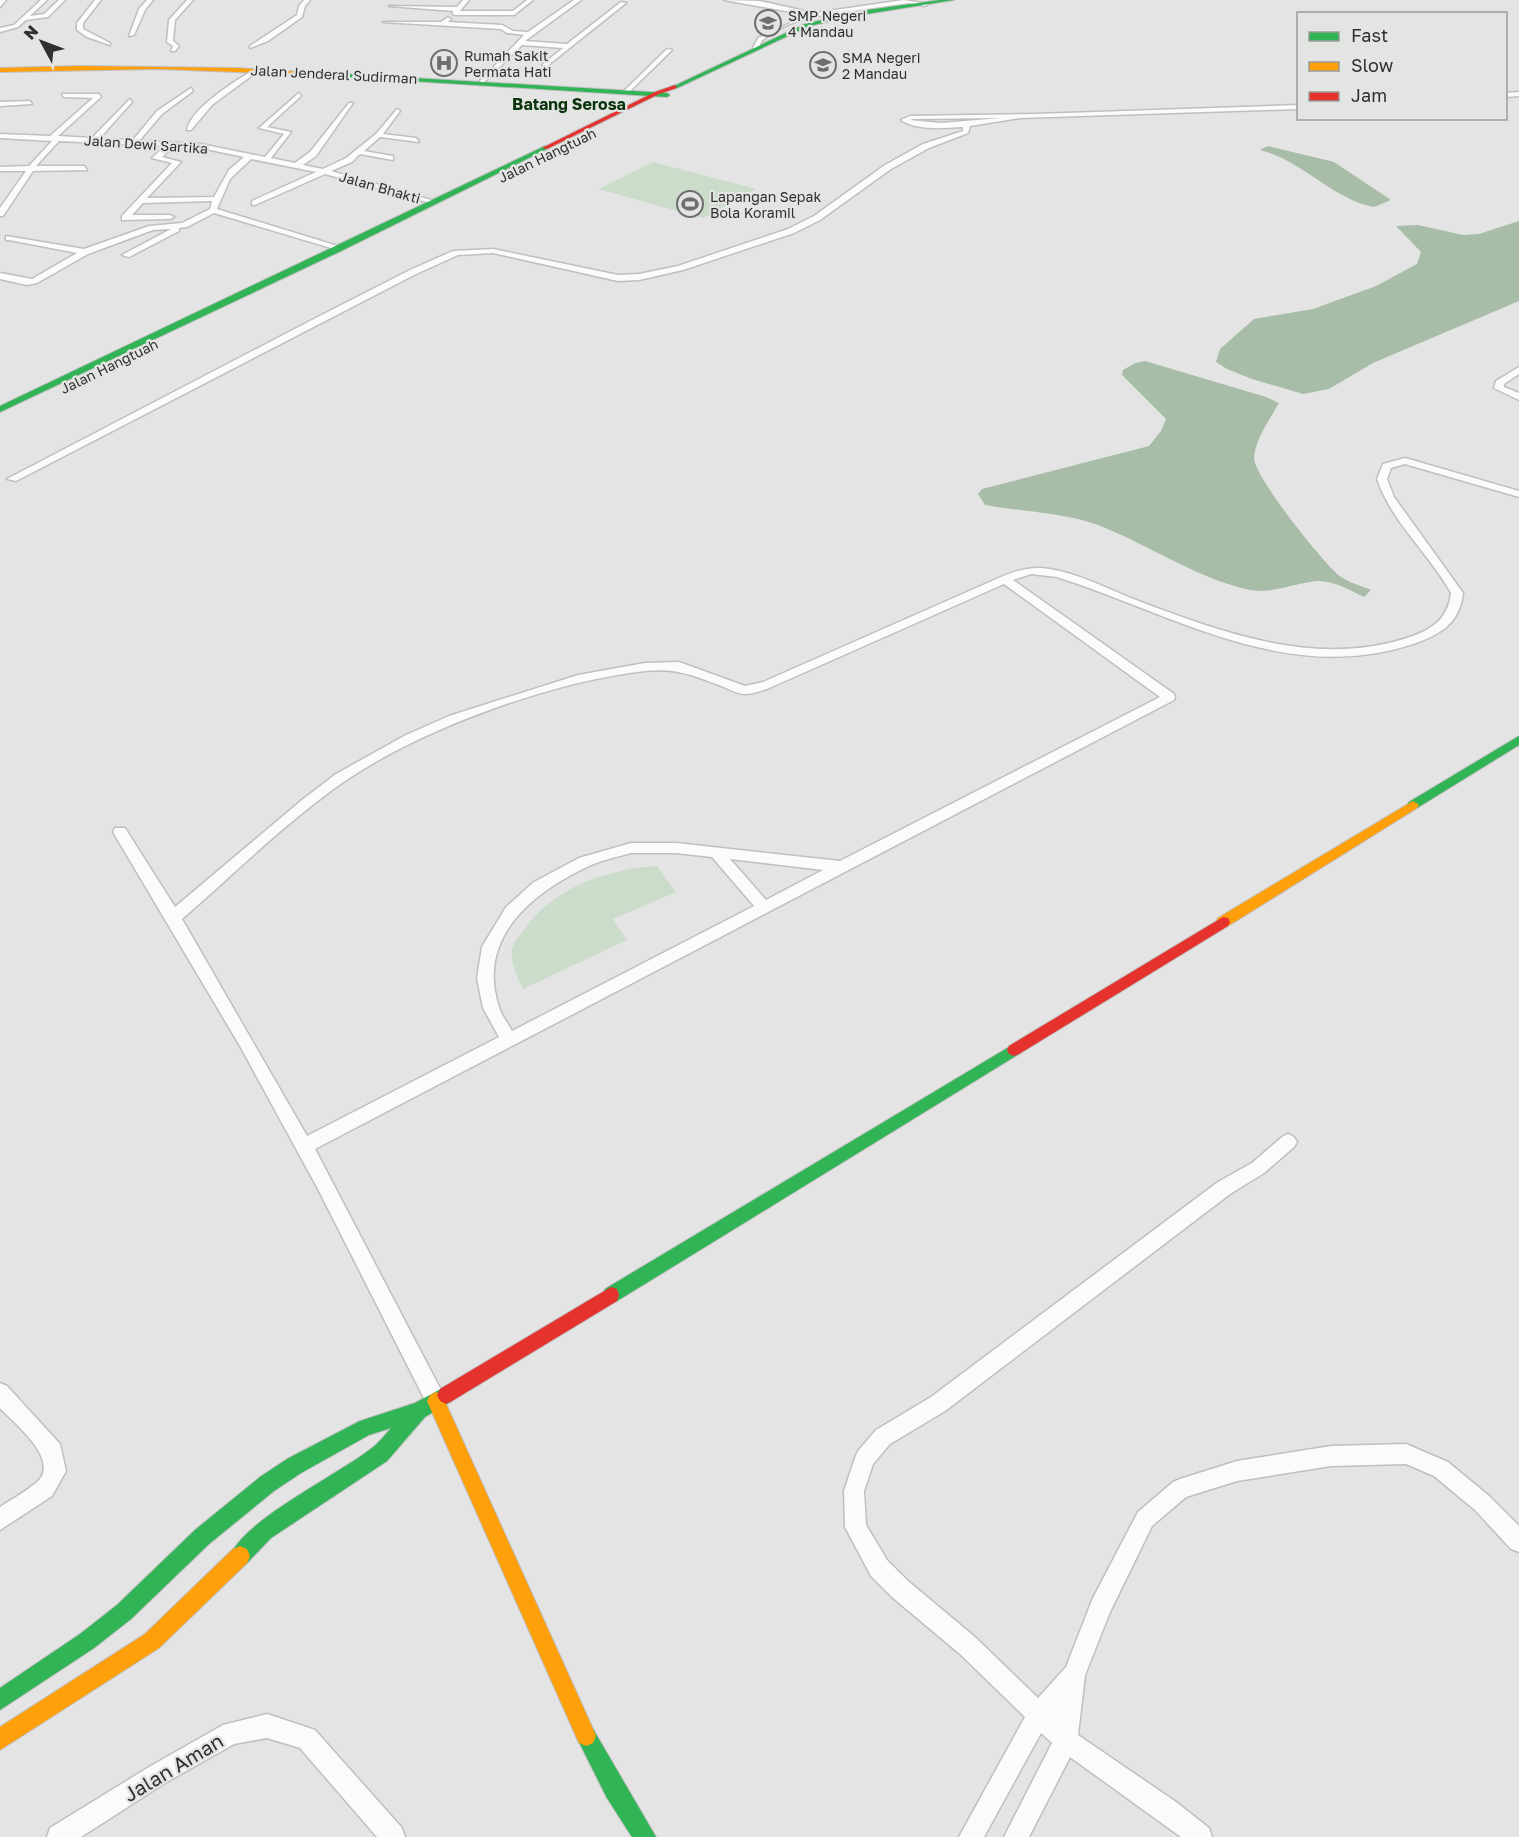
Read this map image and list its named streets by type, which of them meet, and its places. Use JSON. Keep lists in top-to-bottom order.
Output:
{
  "streets": {
    "main road": ["Jalan Jenderal Sudirman", "Jalan Hangtuah"],
    "street": ["Jalan Dewi Sartika", "Jalan Bhakti", "Jalan Aman"]
  },
  "crossings": [
    ["Jalan Jenderal Sudirman", "Jalan Hangtuah"],
    ["Jalan Dewi Sartika", "Jalan Bhakti"],
    ["Jalan Hangtuah", "Jalan Bhakti"]
  ],
  "districts": ["Batang Serosa"],
  "places": {
    "school or university": ["SMP Negeri 4 Mandau", "SMA Negeri 2 Mandau"],
    "hospital": ["Rumah Sakit Permata Hati"],
    "sports": ["Lapangan Sepak Bola Koramil"]
  },
  "legend": ["Fast", "Slow", "Jam"],
  "north": "top left"
}
